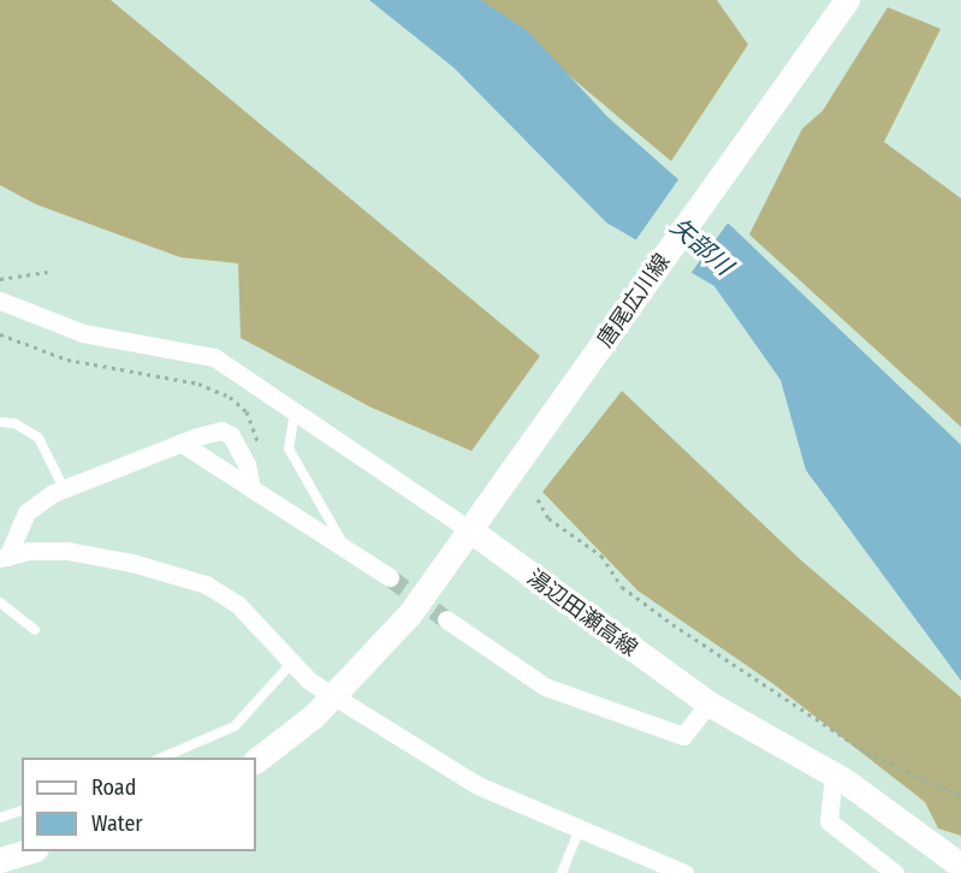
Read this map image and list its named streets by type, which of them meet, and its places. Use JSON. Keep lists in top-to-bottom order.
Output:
{
  "streets": {
    "main road": ["唐尾広川線", "湯辺田瀬高線"]
  },
  "crossings": [
    ["唐尾広川線", "湯辺田瀬高線"]
  ],
  "water": ["矢部川"],
  "legend": ["Road", "Water"]
}
